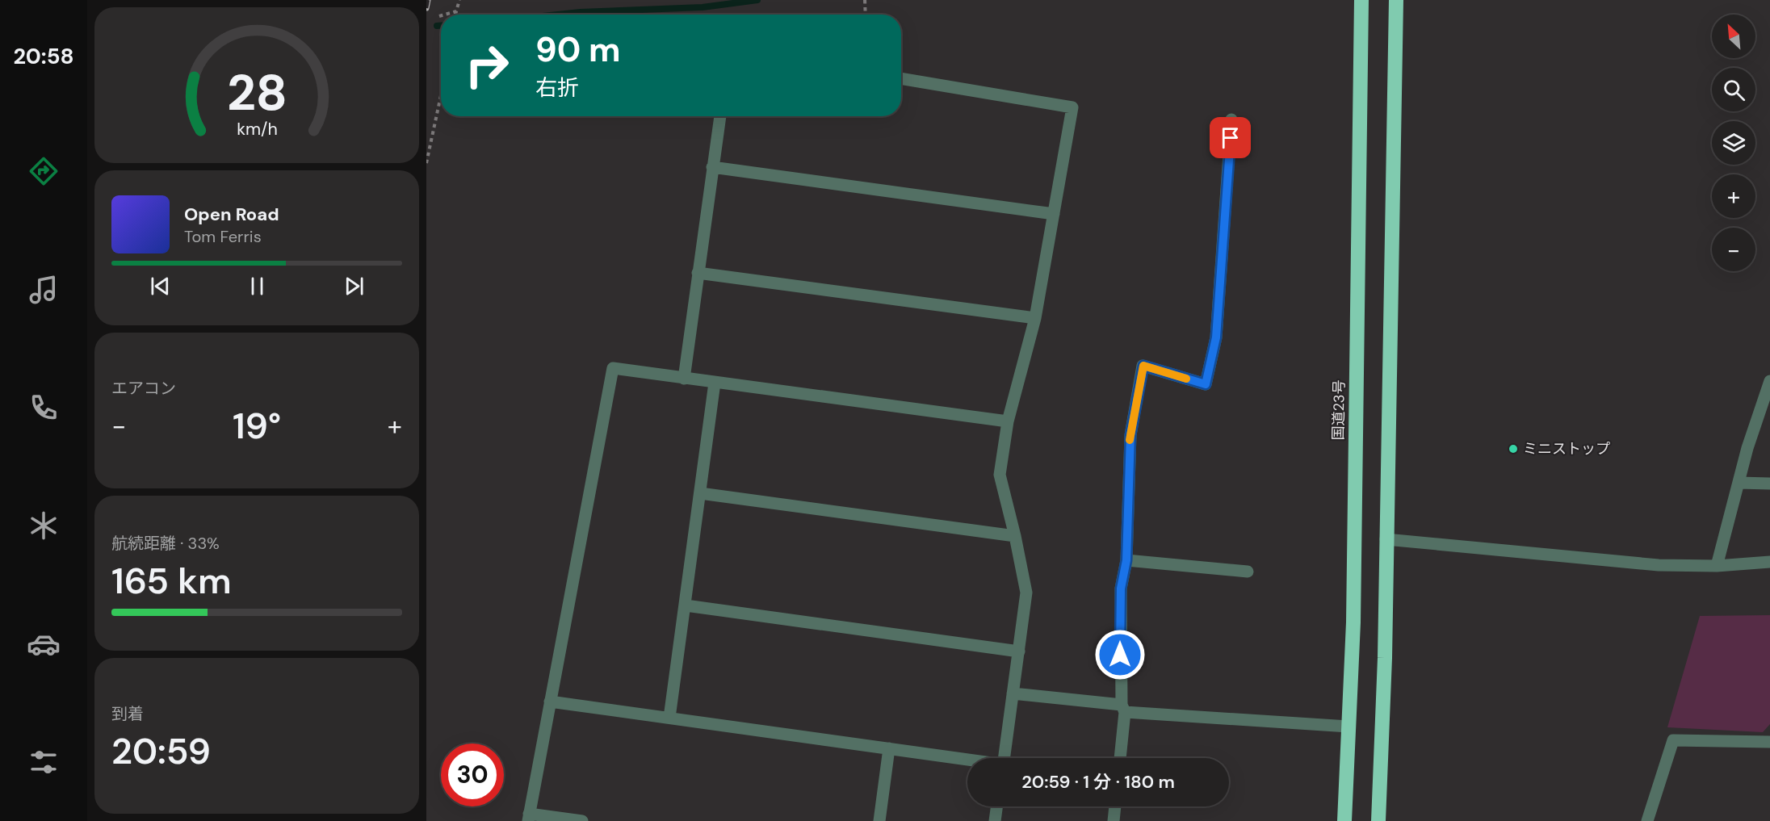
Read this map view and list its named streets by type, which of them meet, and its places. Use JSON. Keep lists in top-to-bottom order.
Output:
{
  "streets": {
    "highway": ["国道23号"]
  },
  "places": ["ミニストップ"],
  "north": "top left",
  "page": {
    "tabs": "20:58",
    "map_buttons": ["+", "−"],
    "turn": ["90 m", "右折"],
    "song": ["Open Road", "Tom Ferris"],
    "tile": [
      "エアコン",
      ["航続距離 · 33%", "165 km"],
      ["到着", "20:59"]
    ],
    "heat": ["−", "19°", "+"],
    "limit": "30",
    "trip": "20:59 · 1 分 · 180 m",
    "gauge": ["28", "km/h"]
  }
}
